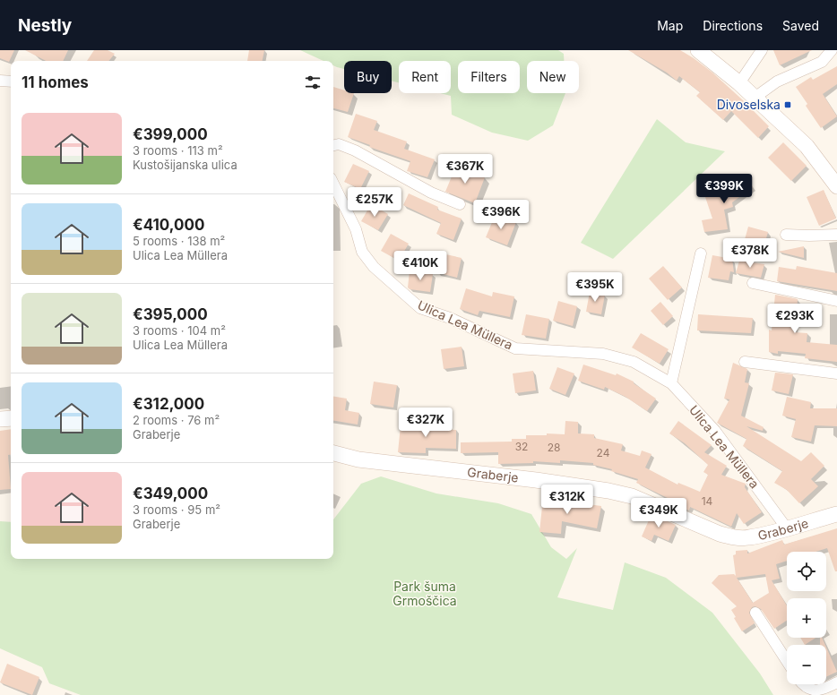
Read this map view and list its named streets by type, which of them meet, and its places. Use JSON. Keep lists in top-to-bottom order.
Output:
{
  "streets": {
    "street": ["Ulica Lea Müllera", "Graberje"]
  },
  "crossings": [
    ["Ulica Lea Müllera", "Graberje"]
  ],
  "parks": ["Park šuma Grmoščica"],
  "places": {
    "transit": ["Divoselska"]
  },
  "house_numbers": [
    "32",
    "28",
    "24",
    "14"
  ],
  "page": {
    "header": "Nestly",
    "nav": ["Map", "Directions", "Saved"],
    "chip": [
      "Buy",
      "Rent",
      "Filters",
      "New"
    ],
    "heading": "11 homes",
    "list": [
      {
        "name": "€399,000",
        "note": "3 rooms · 113 m² · Kustošijanska ulica"
      },
      {
        "name": "€410,000",
        "note": "5 rooms · 138 m² · Ulica Lea Müllera"
      },
      {
        "name": "€395,000",
        "note": "3 rooms · 104 m² · Ulica Lea Müllera"
      },
      {
        "name": "€312,000",
        "note": "2 rooms · 76 m² · Graberje"
      },
      {
        "name": "€349,000",
        "note": "3 rooms · 95 m² · Graberje"
      }
    ],
    "price": [
      "€367K",
      "€399K",
      "€257K",
      "€396K",
      "€378K",
      "€410K",
      "€395K",
      "€293K",
      "€327K",
      "€312K",
      "€349K"
    ],
    "map_buttons": ["+", "−"]
  }
}
